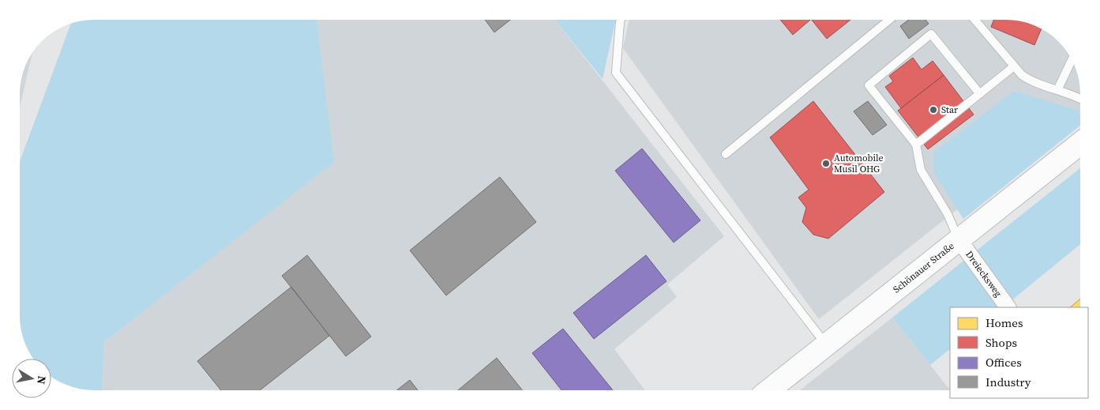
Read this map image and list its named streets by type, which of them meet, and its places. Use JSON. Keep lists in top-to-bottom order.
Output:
{
  "streets": {
    "main road": ["Schönauer Straße"],
    "street": ["Dreiecksweg"]
  },
  "crossings": [
    ["Schönauer Straße", "Dreiecksweg"]
  ],
  "places": ["Star", "Automobile Musil OHG"],
  "legend": [
    "Homes",
    "Shops",
    "Offices",
    "Industry"
  ],
  "north": "right"
}
